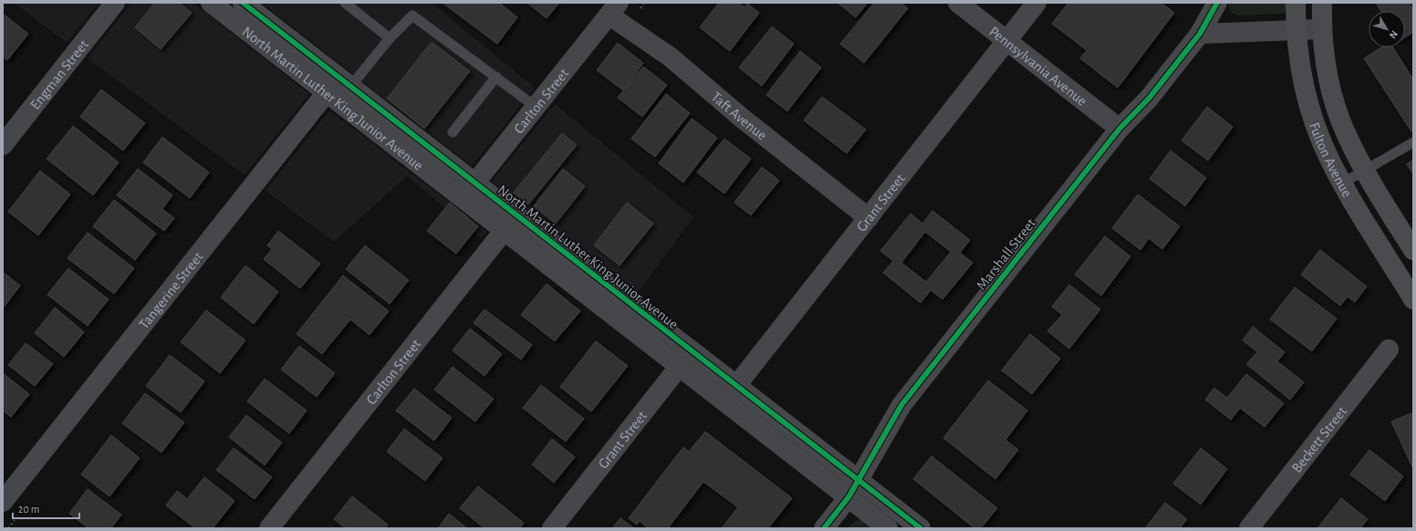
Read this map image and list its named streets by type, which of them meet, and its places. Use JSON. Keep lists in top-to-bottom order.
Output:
{
  "streets": {
    "main road": ["Fulton Avenue"],
    "street": [
      "Pennsylvania Avenue",
      "Engman Street",
      "North Martin Luther King Junior Avenue",
      "Carlton Street",
      "Taft Avenue",
      "Grant Street",
      "Marshall Street",
      "Tangerine Street",
      "Beckett Street"
    ]
  },
  "crossings": [
    ["Pennsylvania Avenue", "Grant Street"],
    ["Pennsylvania Avenue", "Marshall Street"],
    ["North Martin Luther King Junior Avenue", "Carlton Street"],
    ["North Martin Luther King Junior Avenue", "Grant Street"],
    ["North Martin Luther King Junior Avenue", "Marshall Street"],
    ["North Martin Luther King Junior Avenue", "Tangerine Street"],
    ["Carlton Street", "Taft Avenue"],
    ["Taft Avenue", "Grant Street"]
  ],
  "scale_bar": "20 m",
  "north": "bottom right"
}
